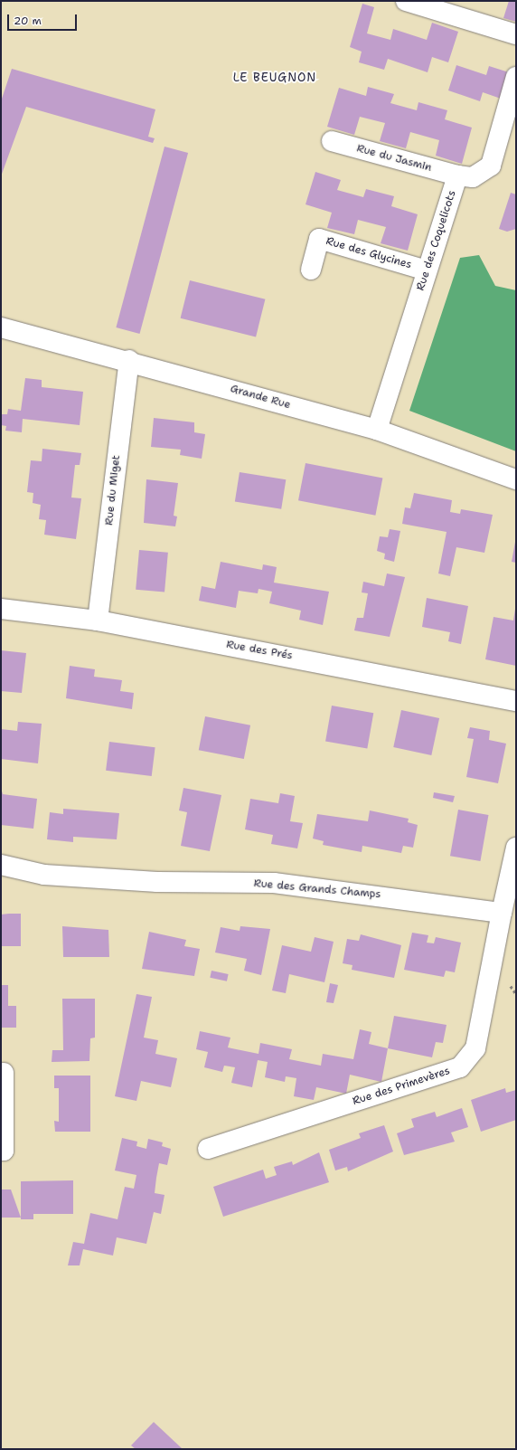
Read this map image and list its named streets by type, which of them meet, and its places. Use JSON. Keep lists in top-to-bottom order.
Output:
{
  "streets": {
    "street": [
      "Rue du Jasmin",
      "Rue des Coquelicots",
      "Rue des Glycines",
      "Grande Rue",
      "Rue du Miget",
      "Rue des Prés",
      "Rue des Grands Champs",
      "Rue des Primevères"
    ]
  },
  "crossings": [
    ["Rue du Jasmin", "Rue des Coquelicots"],
    ["Rue des Coquelicots", "Rue des Glycines"],
    ["Rue des Coquelicots", "Grande Rue"],
    ["Grande Rue", "Rue du Miget"],
    ["Rue du Miget", "Rue des Prés"],
    ["Rue des Grands Champs", "Rue des Primevères"]
  ],
  "districts": ["LE BEUGNON"],
  "scale_bar": "20 m"
}
